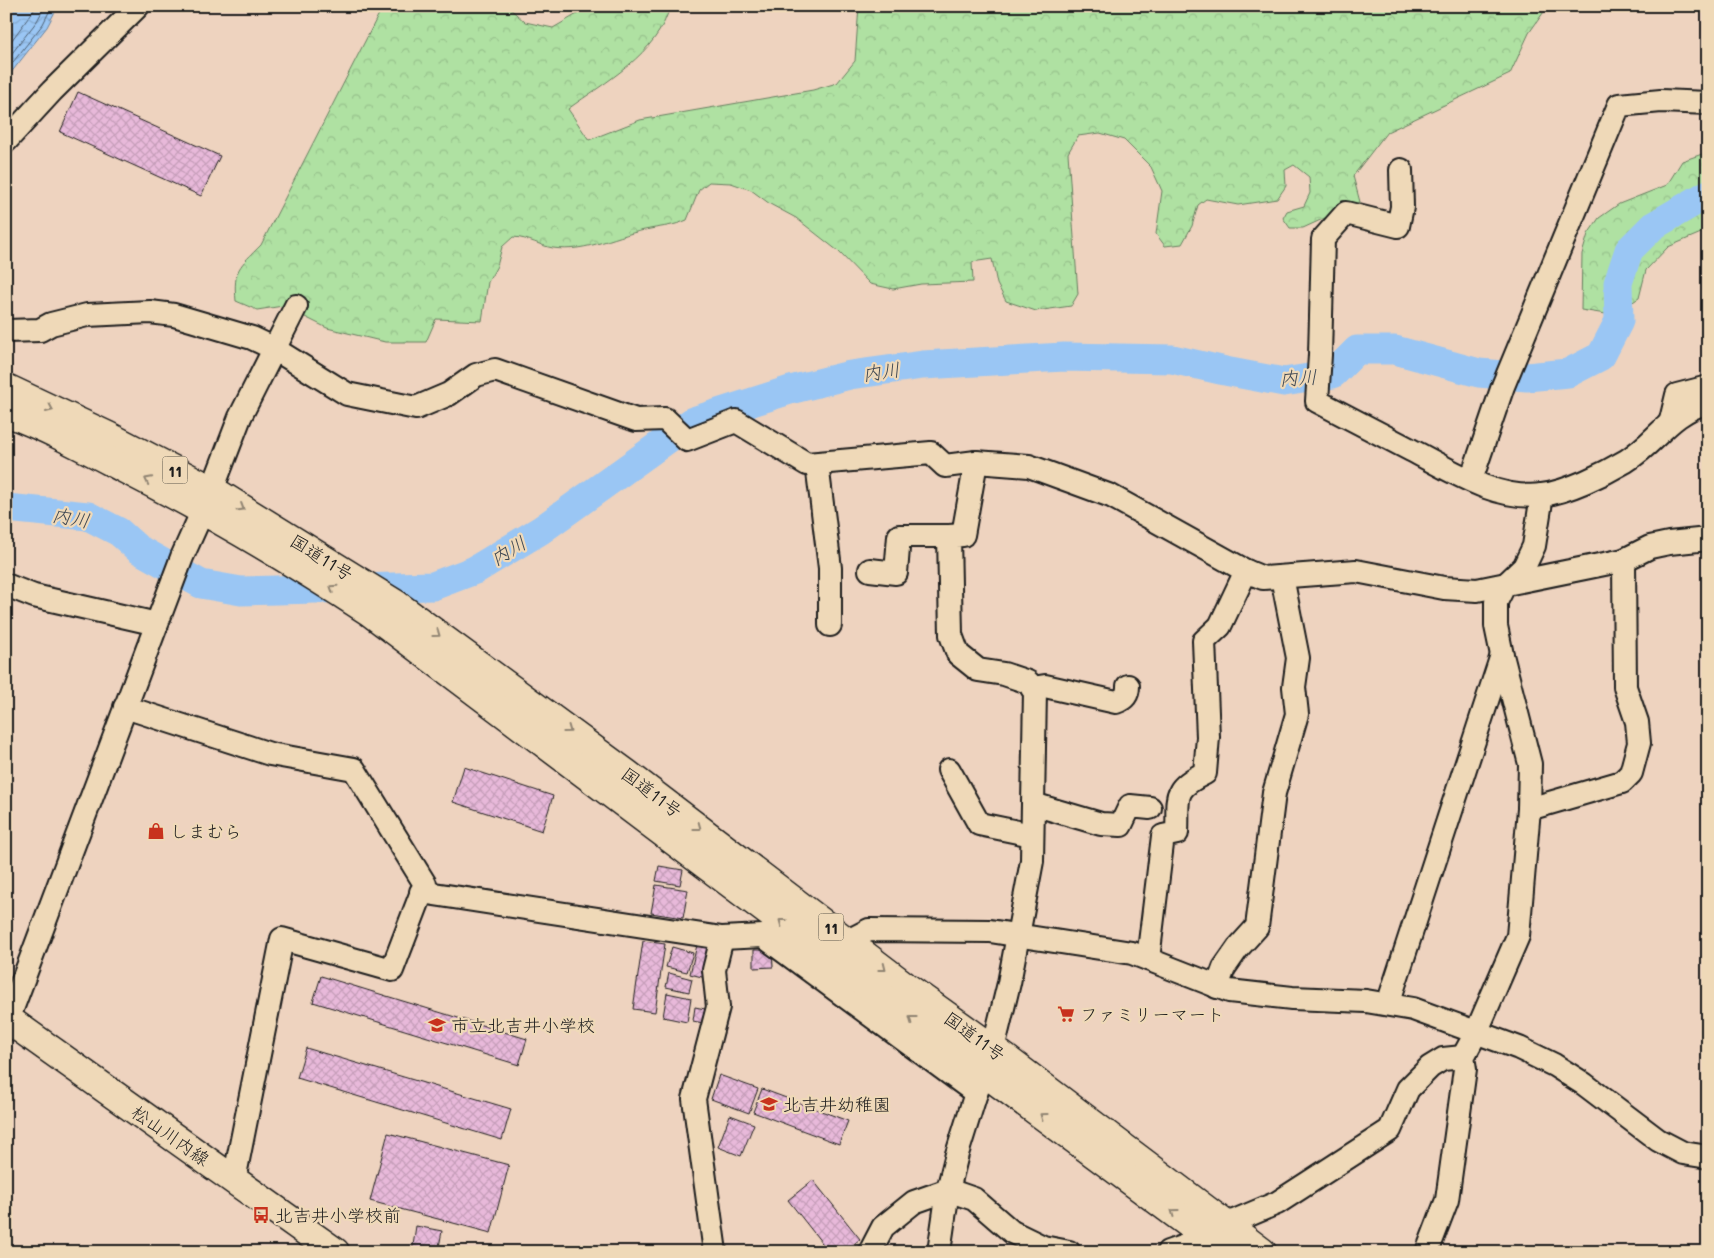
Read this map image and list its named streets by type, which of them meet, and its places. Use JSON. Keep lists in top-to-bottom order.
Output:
{
  "streets": {
    "main road": ["11", "国道11号", "松山川内線"]
  },
  "water": ["内川"],
  "places": {
    "shop": ["しまむら"],
    "supermarket": ["ファミリーマート"],
    "school or university": ["市立北吉井小学校", "北吉井幼稚園"],
    "bus stop": ["北吉井小学校前"]
  }
}
